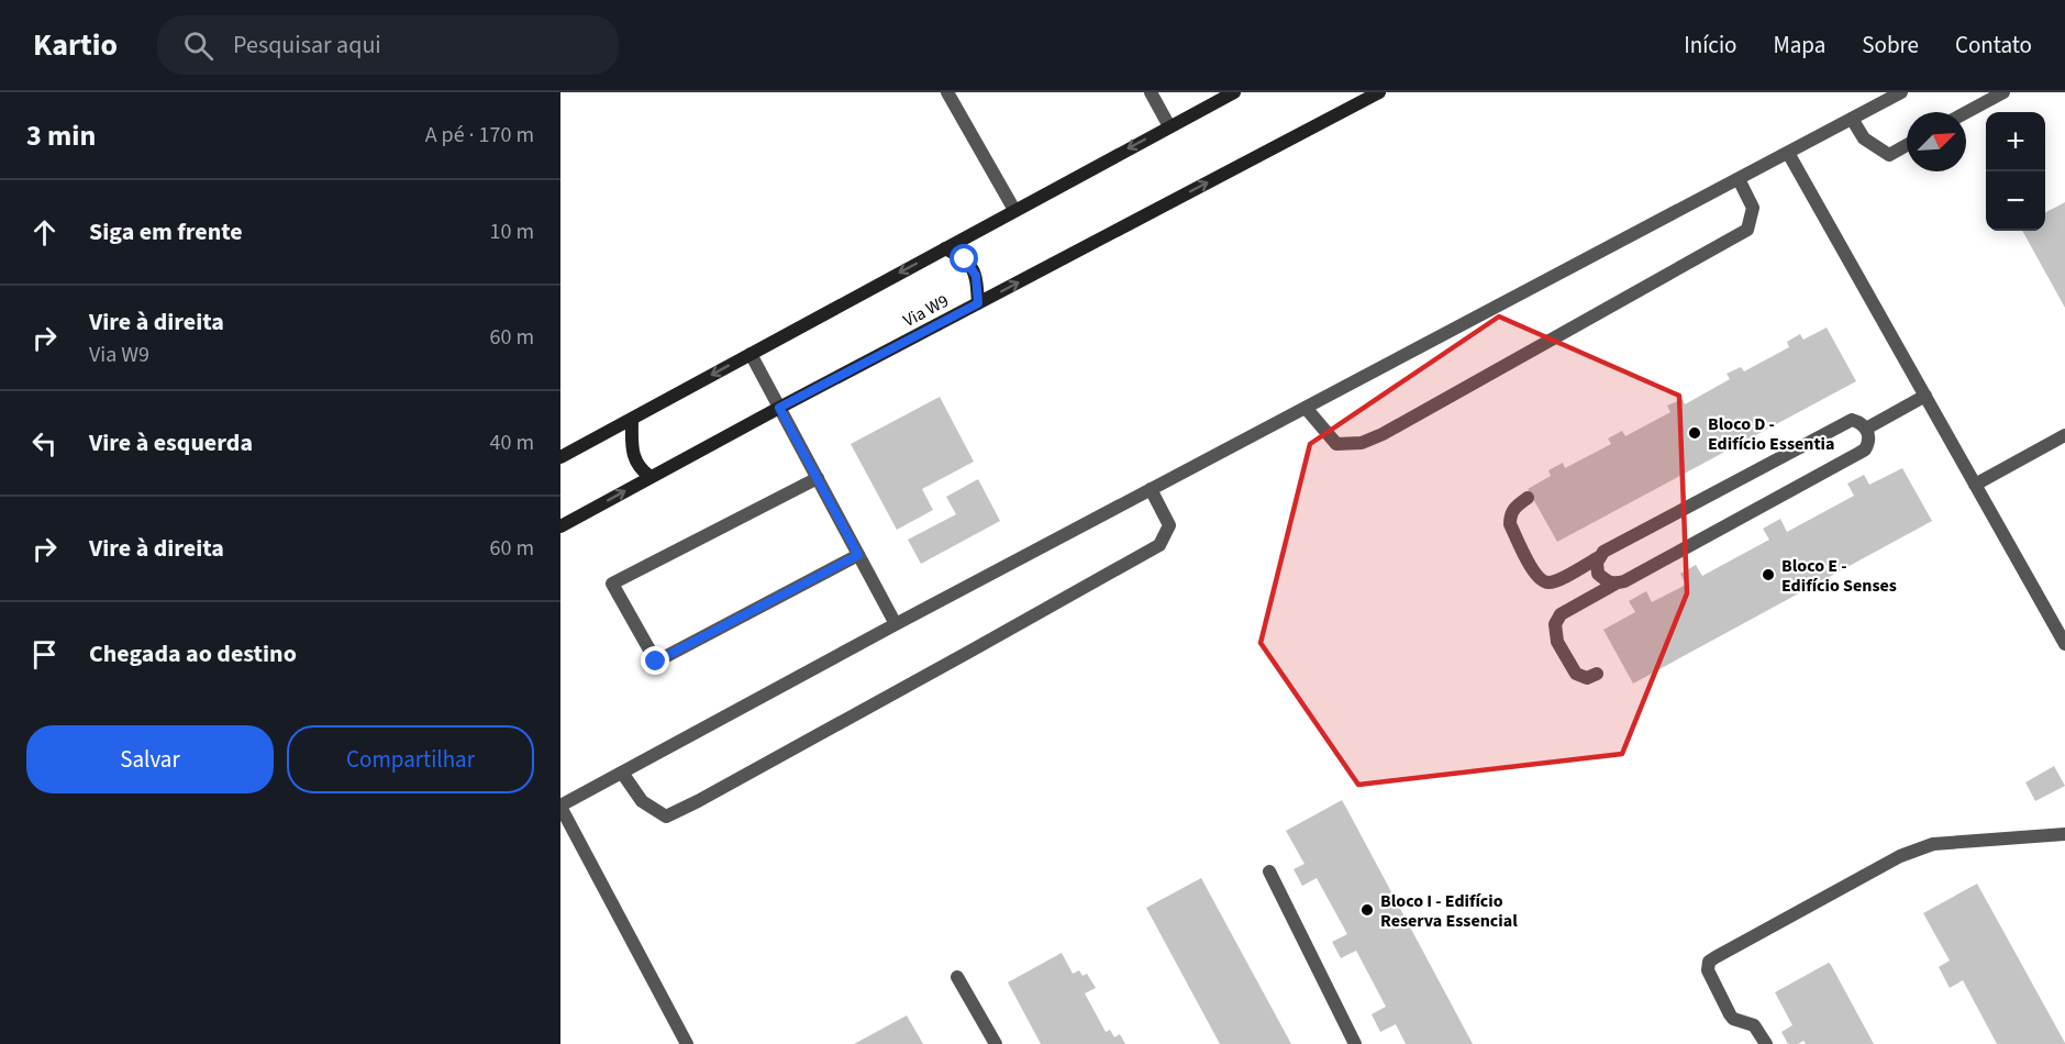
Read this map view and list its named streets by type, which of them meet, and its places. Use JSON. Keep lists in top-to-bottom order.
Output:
{
  "streets": {
    "street": ["Via W9"]
  },
  "places": ["Bloco D - Edifício Essentia", "Bloco E - Edifício Senses", "Bloco I - Edifício Reserva Essencial"],
  "north": "top right",
  "page": {
    "header": "Kartio",
    "search": "Pesquisar aqui",
    "nav": [
      "Início",
      "Mapa",
      "Sobre",
      "Contato"
    ],
    "heading": ["3 min", "A pé · 170 m"],
    "map_buttons": ["+", "−"],
    "list": [
      ["Siga em frente", "10 m"],
      ["Vire à direita", "Via W9", "60 m"],
      ["Vire à esquerda", "40 m"],
      ["Vire à direita", "60 m"],
      "Chegada ao destino"
    ],
    "buttons": ["Salvar", "Compartilhar"]
  }
}
